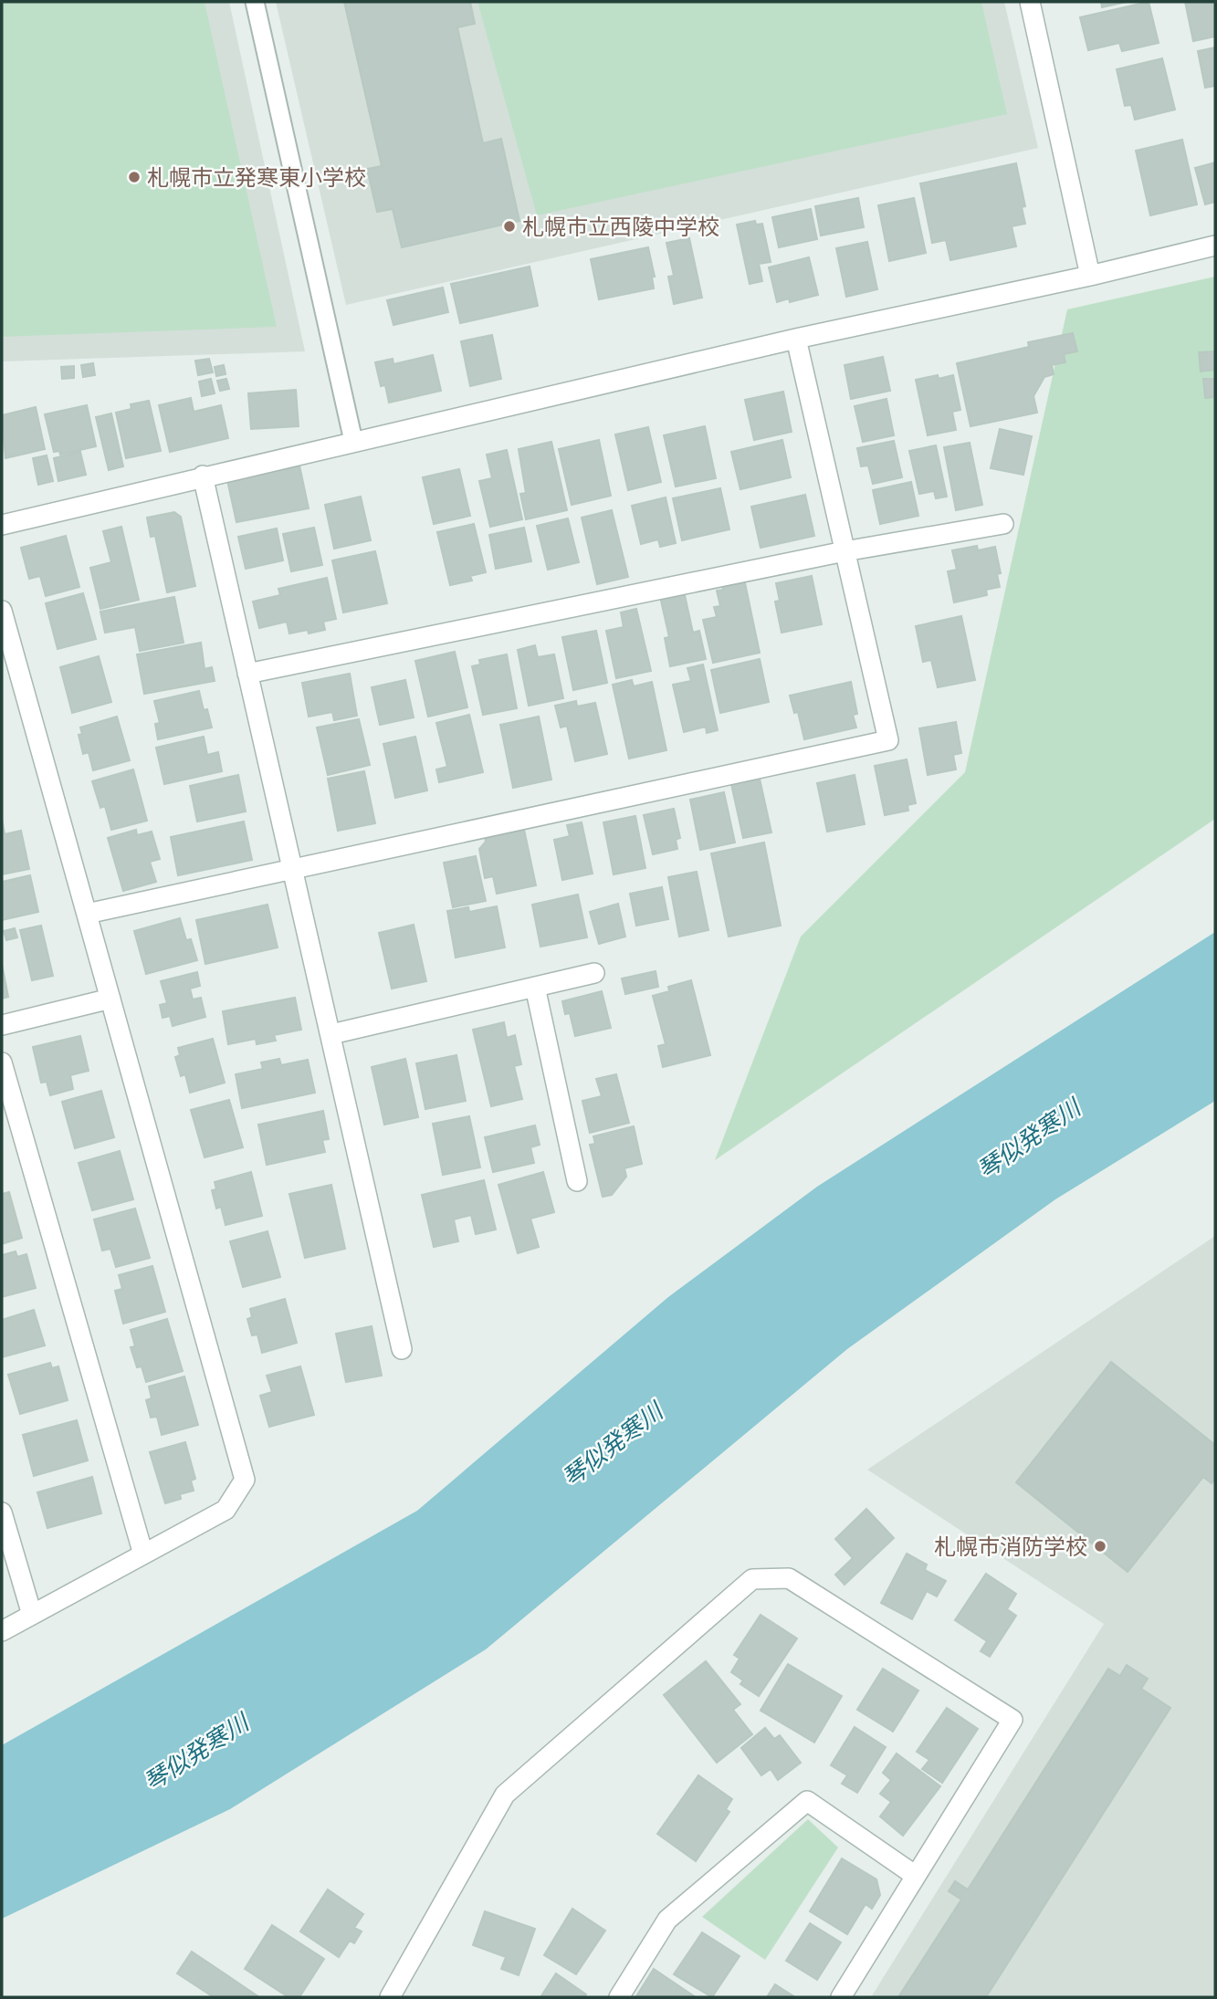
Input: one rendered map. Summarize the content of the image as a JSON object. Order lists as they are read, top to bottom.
{
  "water": ["琴似発寒川"],
  "places": ["札幌市立発寒東小学校", "札幌市立西陵中学校", "札幌市消防学校"]
}
